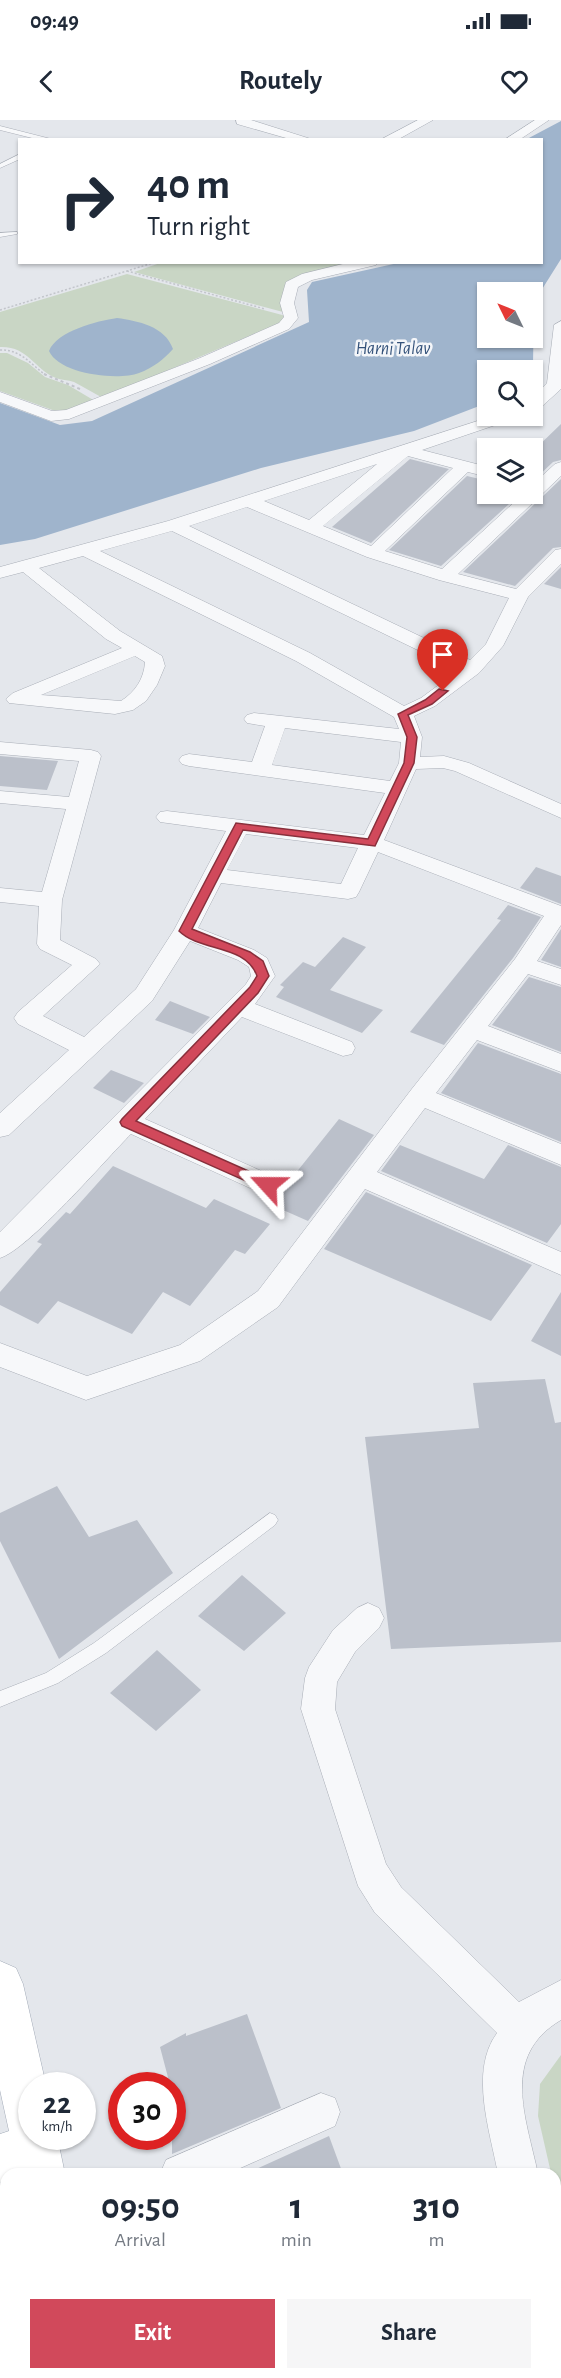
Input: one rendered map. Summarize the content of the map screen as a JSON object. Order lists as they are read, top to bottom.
{
  "water": ["Harni Talav"],
  "north": "top left",
  "page": {
    "status": "09:49",
    "header": "Routely",
    "turn": ["40 m", "Turn right"],
    "speed": "22 km/h",
    "limit": "30",
    "eta": [
      "09:50",
      "Arrival",
      "1",
      "min",
      "310",
      "m"
    ],
    "buttons": ["Exit", "Share"]
  }
}
